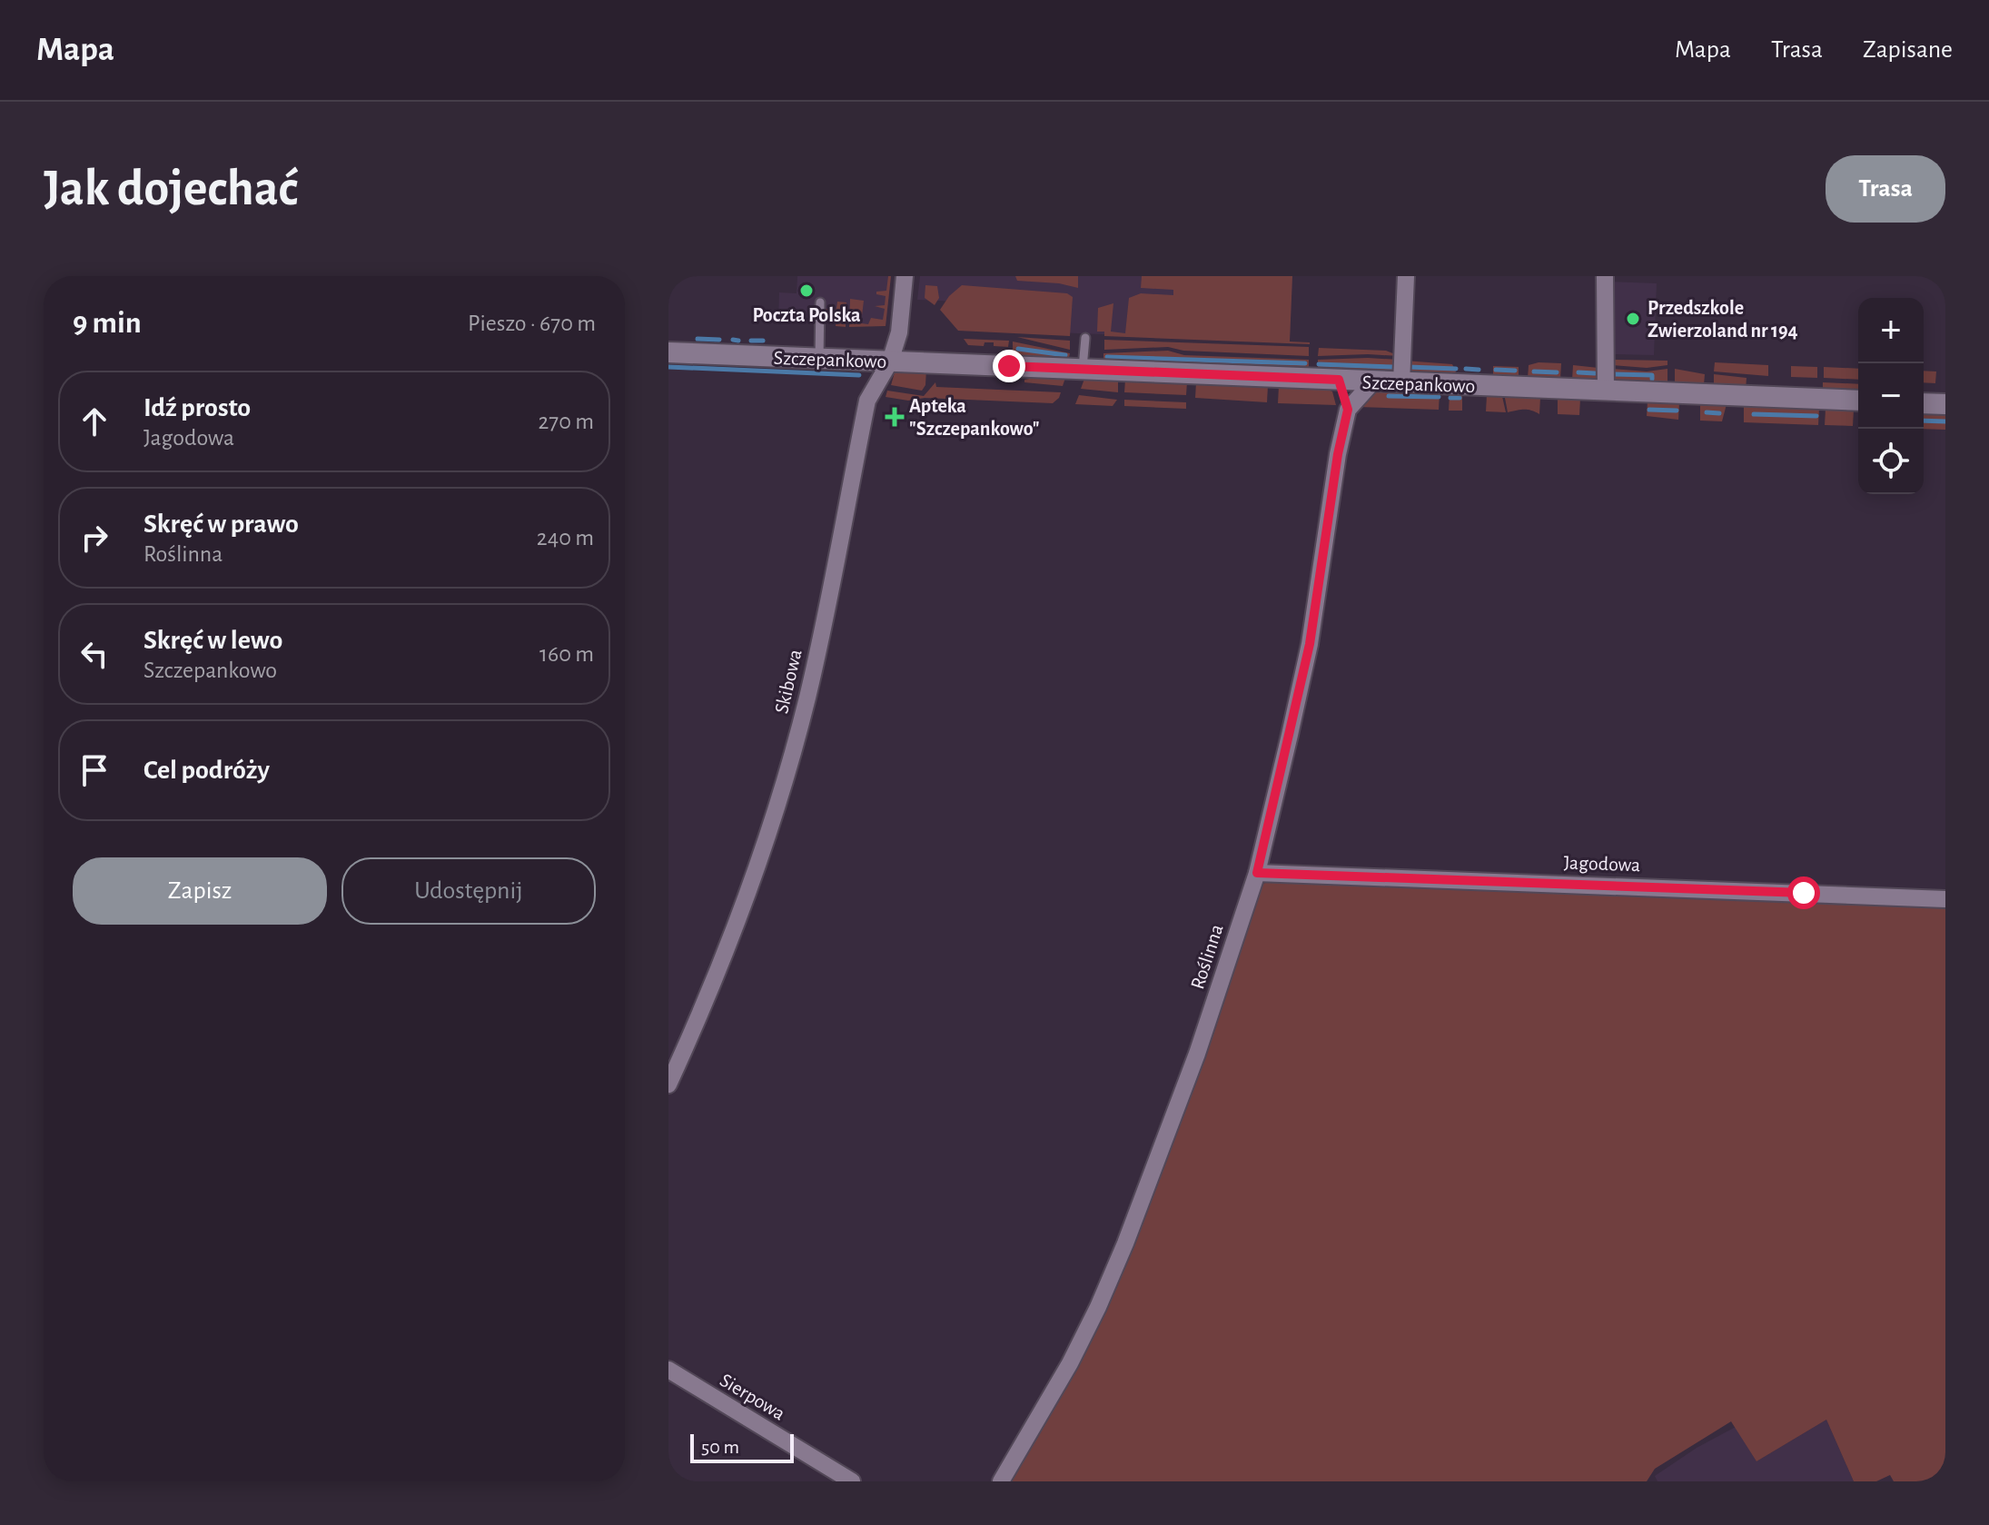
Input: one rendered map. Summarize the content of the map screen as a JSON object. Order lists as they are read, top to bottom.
{
  "streets": {
    "street": [
      "Szczepankowo",
      "Skibowa",
      "Jagodowa",
      "Roślinna",
      "Sierpowa"
    ]
  },
  "crossings": [
    ["Szczepankowo", "Skibowa"],
    ["Szczepankowo", "Roślinna"],
    ["Jagodowa", "Roślinna"]
  ],
  "places": {
    "other": ["Poczta Polska", "Przedszkole Zwierzoland nr 194"],
    "health": ["Apteka \"Szczepankowo\""]
  },
  "scale_bar": "50 m",
  "page": {
    "header": "Mapa",
    "nav": ["Mapa", "Trasa", "Zapisane"],
    "buttons": [
      "Trasa",
      ["Zapisz", "Udostępnij"]
    ],
    "title": "Jak dojechać",
    "heading": ["9 min", "Pieszo · 670 m"],
    "map_buttons": ["+", "−"],
    "list": [
      ["Idź prosto", "Jagodowa", "270 m"],
      ["Skręć w prawo", "Roślinna", "240 m"],
      ["Skręć w lewo", "Szczepankowo", "160 m"],
      "Cel podróży"
    ],
    "scale": "50 m"
  }
}
